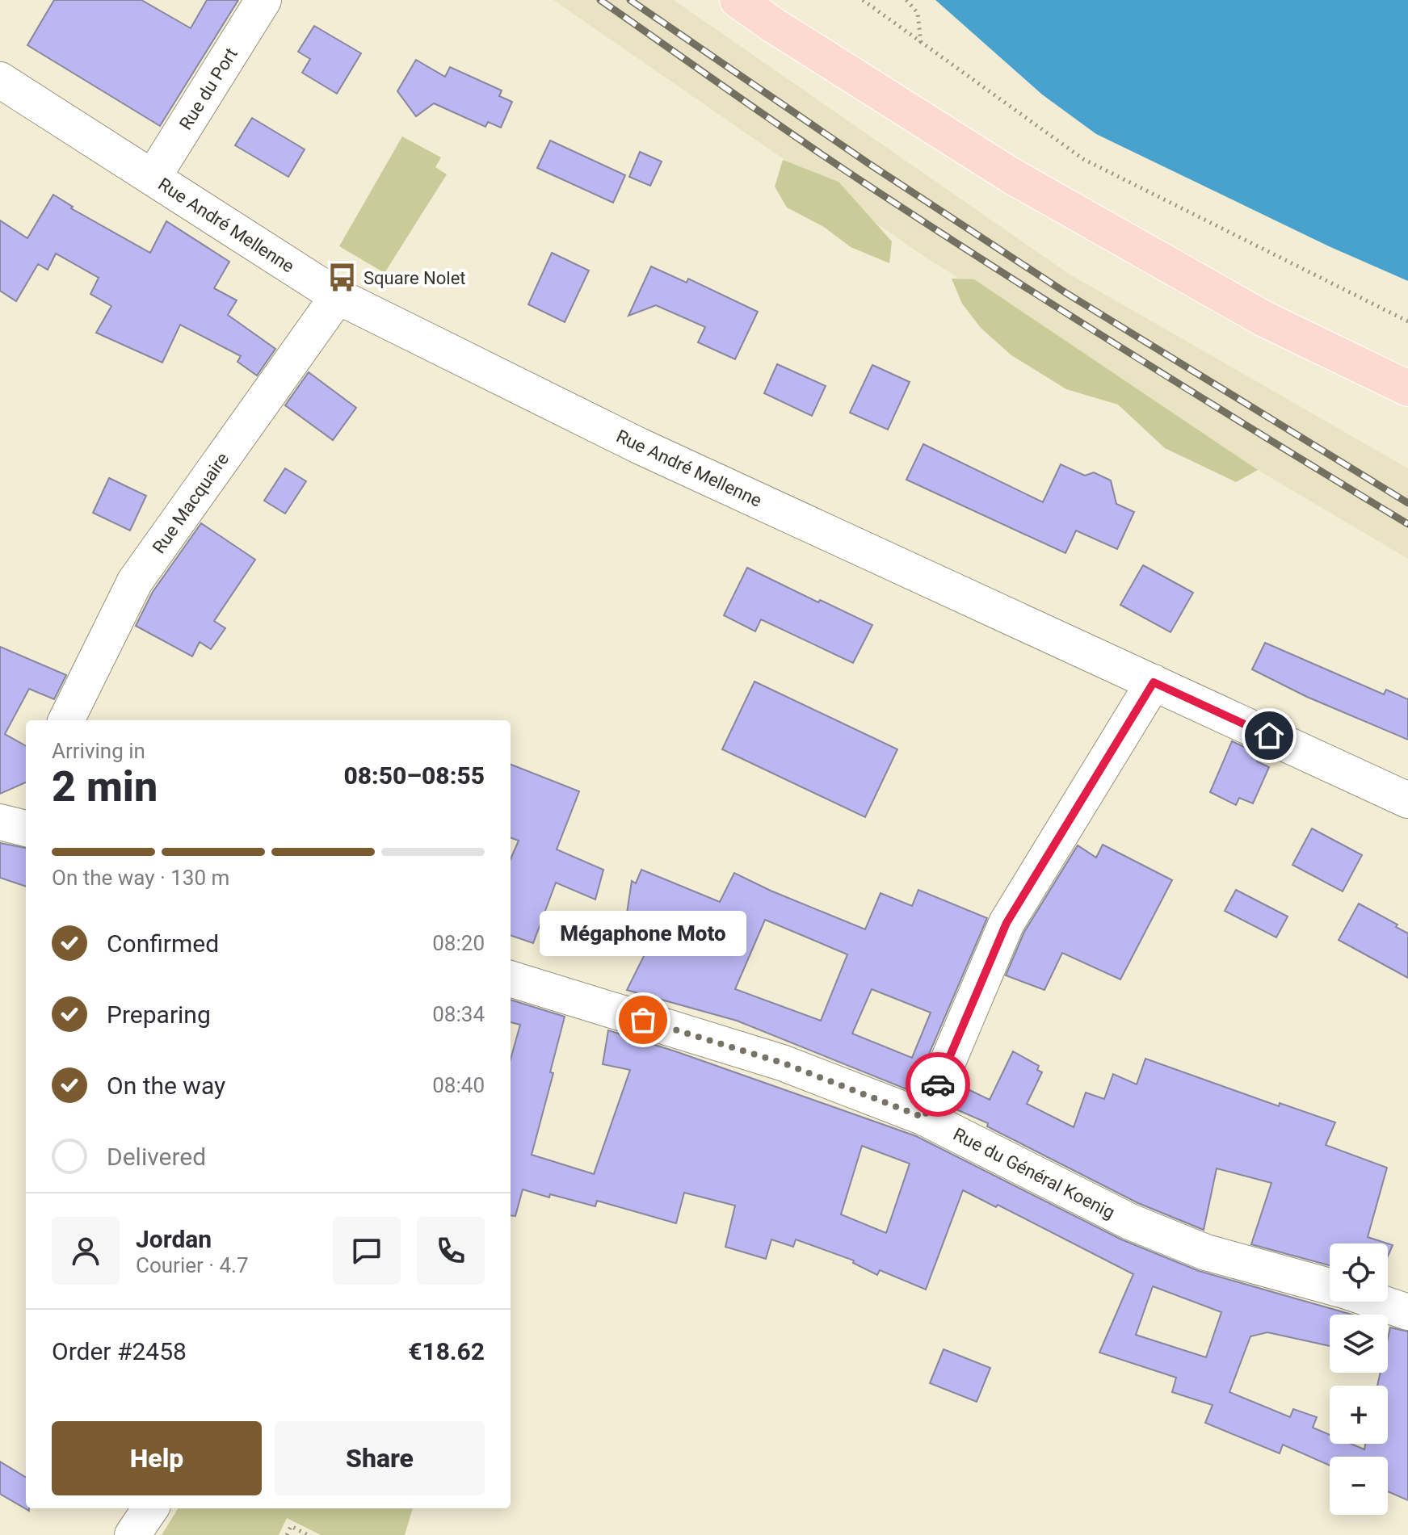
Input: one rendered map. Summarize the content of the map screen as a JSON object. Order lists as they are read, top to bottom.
{
  "streets": {
    "street": [
      "Rue du Port",
      "Rue André Mellenne",
      "Rue Macquaire",
      "Rue du Général Koenig"
    ]
  },
  "crossings": [
    ["Rue du Port", "Rue André Mellenne"],
    ["Rue André Mellenne", "Rue Macquaire"]
  ],
  "places": {
    "bus stop": ["Square Nolet"],
    "other": ["Mégaphone Moto"]
  },
  "page": {
    "heading": ["2 min", "Arriving in", "08:50–08:55"],
    "panel": [
      "Jordan",
      "Courier · 4.7",
      "Order #2458",
      "€18.62"
    ],
    "bar": "On the way · 130 m",
    "list": [
      ["Confirmed", "08:20"],
      ["Preparing", "08:34"],
      ["On the way", "08:40"],
      "Delivered"
    ],
    "bubble": "Mégaphone Moto",
    "map_buttons": ["+", "−"],
    "buttons": ["Help", "Share"]
  }
}
